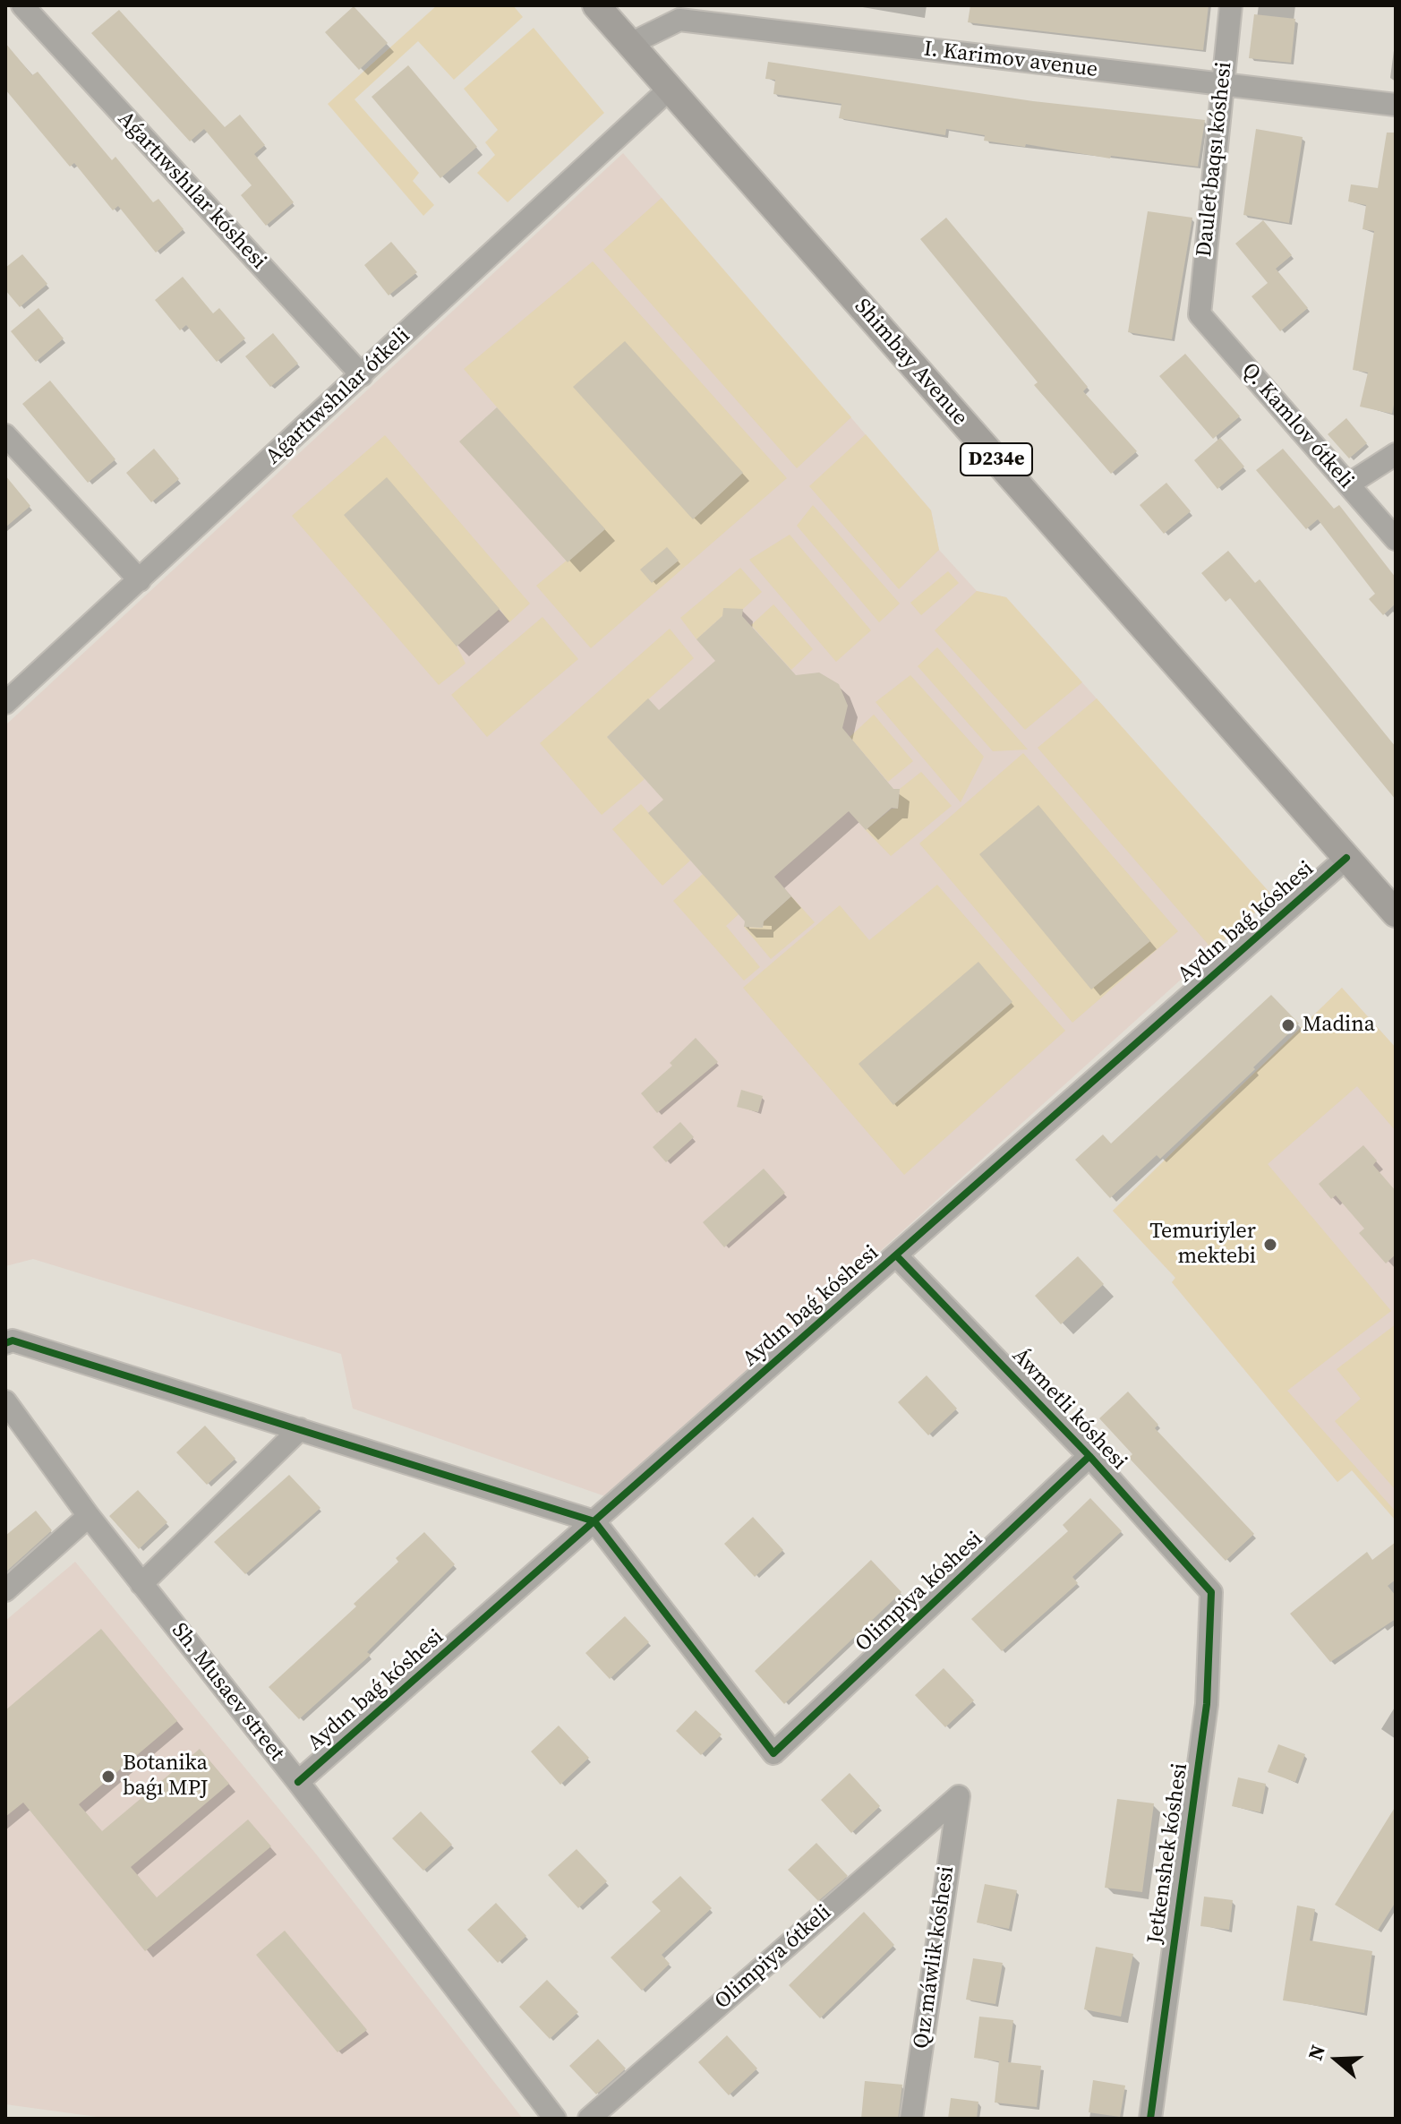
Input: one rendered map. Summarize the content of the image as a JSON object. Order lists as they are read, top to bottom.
{
  "streets": {
    "main road": ["Shimbay Avenue", "D234e"],
    "street": [
      "I. Karimov avenue",
      "Daulet baqsı kóshesi",
      "Aǵartıwshılar kóshesi",
      "Aǵartıwshılar ótkeli",
      "Q. Kamlov ótkeli",
      "Aydın baǵ kóshesi",
      "Áwmetli kóshesi",
      "Olimpiya kóshesi",
      "Sh. Musaev street",
      "Jetkenshek kóshesi",
      "Olimpiya ótkeli",
      "Qız máwlik kóshesi"
    ]
  },
  "crossings": [
    ["I. Karimov avenue", "Daulet baqsı kóshesi"],
    ["I. Karimov avenue", "Shimbay Avenue"],
    ["Daulet baqsı kóshesi", "Q. Kamlov ótkeli"],
    ["Aǵartıwshılar kóshesi", "Aǵartıwshılar ótkeli"],
    ["Shimbay Avenue", "Aǵartıwshılar ótkeli"],
    ["Shimbay Avenue", "Aydın baǵ kóshesi"],
    ["Aydın baǵ kóshesi", "Áwmetli kóshesi"],
    ["Aydın baǵ kóshesi", "Olimpiya kóshesi"],
    ["Aydın baǵ kóshesi", "Sh. Musaev street"],
    ["Áwmetli kóshesi", "Olimpiya kóshesi"],
    ["Áwmetli kóshesi", "Jetkenshek kóshesi"],
    ["Olimpiya ótkeli", "Qız máwlik kóshesi"]
  ],
  "places": ["Madina", "Temuriyler mektebi", "Botanika baǵı MPJ"],
  "north": "left"
}
